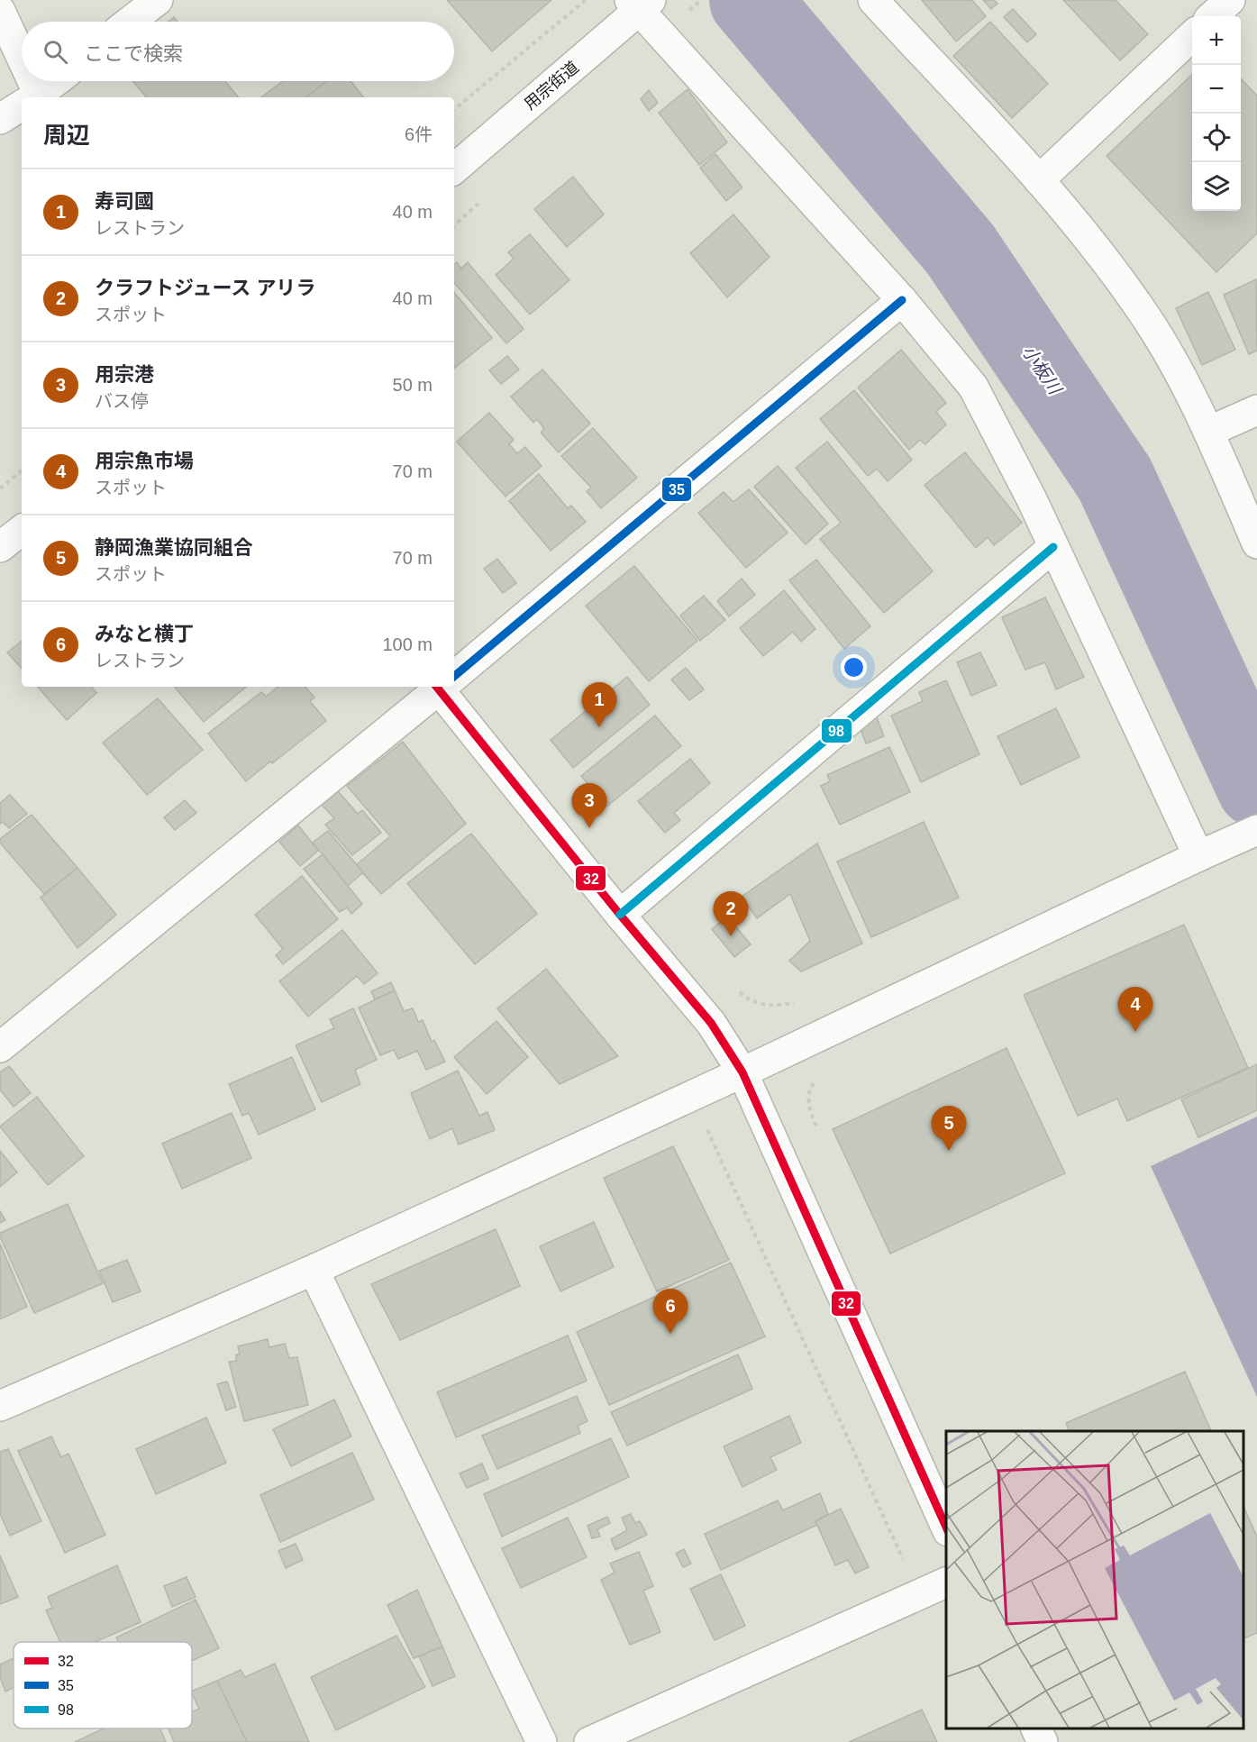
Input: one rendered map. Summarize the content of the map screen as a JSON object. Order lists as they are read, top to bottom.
{
  "streets": {
    "street": ["用宗街道"]
  },
  "water": ["小板川"],
  "lines": ["transit line 35", "transit line 98", "transit line 32"],
  "legend": ["32", "35", "98"],
  "page": {
    "map_buttons": ["+", "−"],
    "search": "ここで検索",
    "heading": ["周辺", "6件"],
    "list": [
      {
        "mark": "1",
        "name": "寿司國",
        "note": "レストラン",
        "value": "40 m"
      },
      {
        "mark": "2",
        "name": "クラフトジュース アリラ",
        "note": "スポット",
        "value": "40 m"
      },
      {
        "mark": "3",
        "name": "用宗港",
        "note": "バス停",
        "value": "50 m"
      },
      {
        "mark": "4",
        "name": "用宗魚市場",
        "note": "スポット",
        "value": "70 m"
      },
      {
        "mark": "5",
        "name": "静岡漁業協同組合",
        "note": "スポット",
        "value": "70 m"
      },
      {
        "mark": "6",
        "name": "みなと横丁",
        "note": "レストラン",
        "value": "100 m"
      }
    ],
    "pins": [
      "1",
      "3",
      "2",
      "4",
      "5",
      "6"
    ]
  }
}
